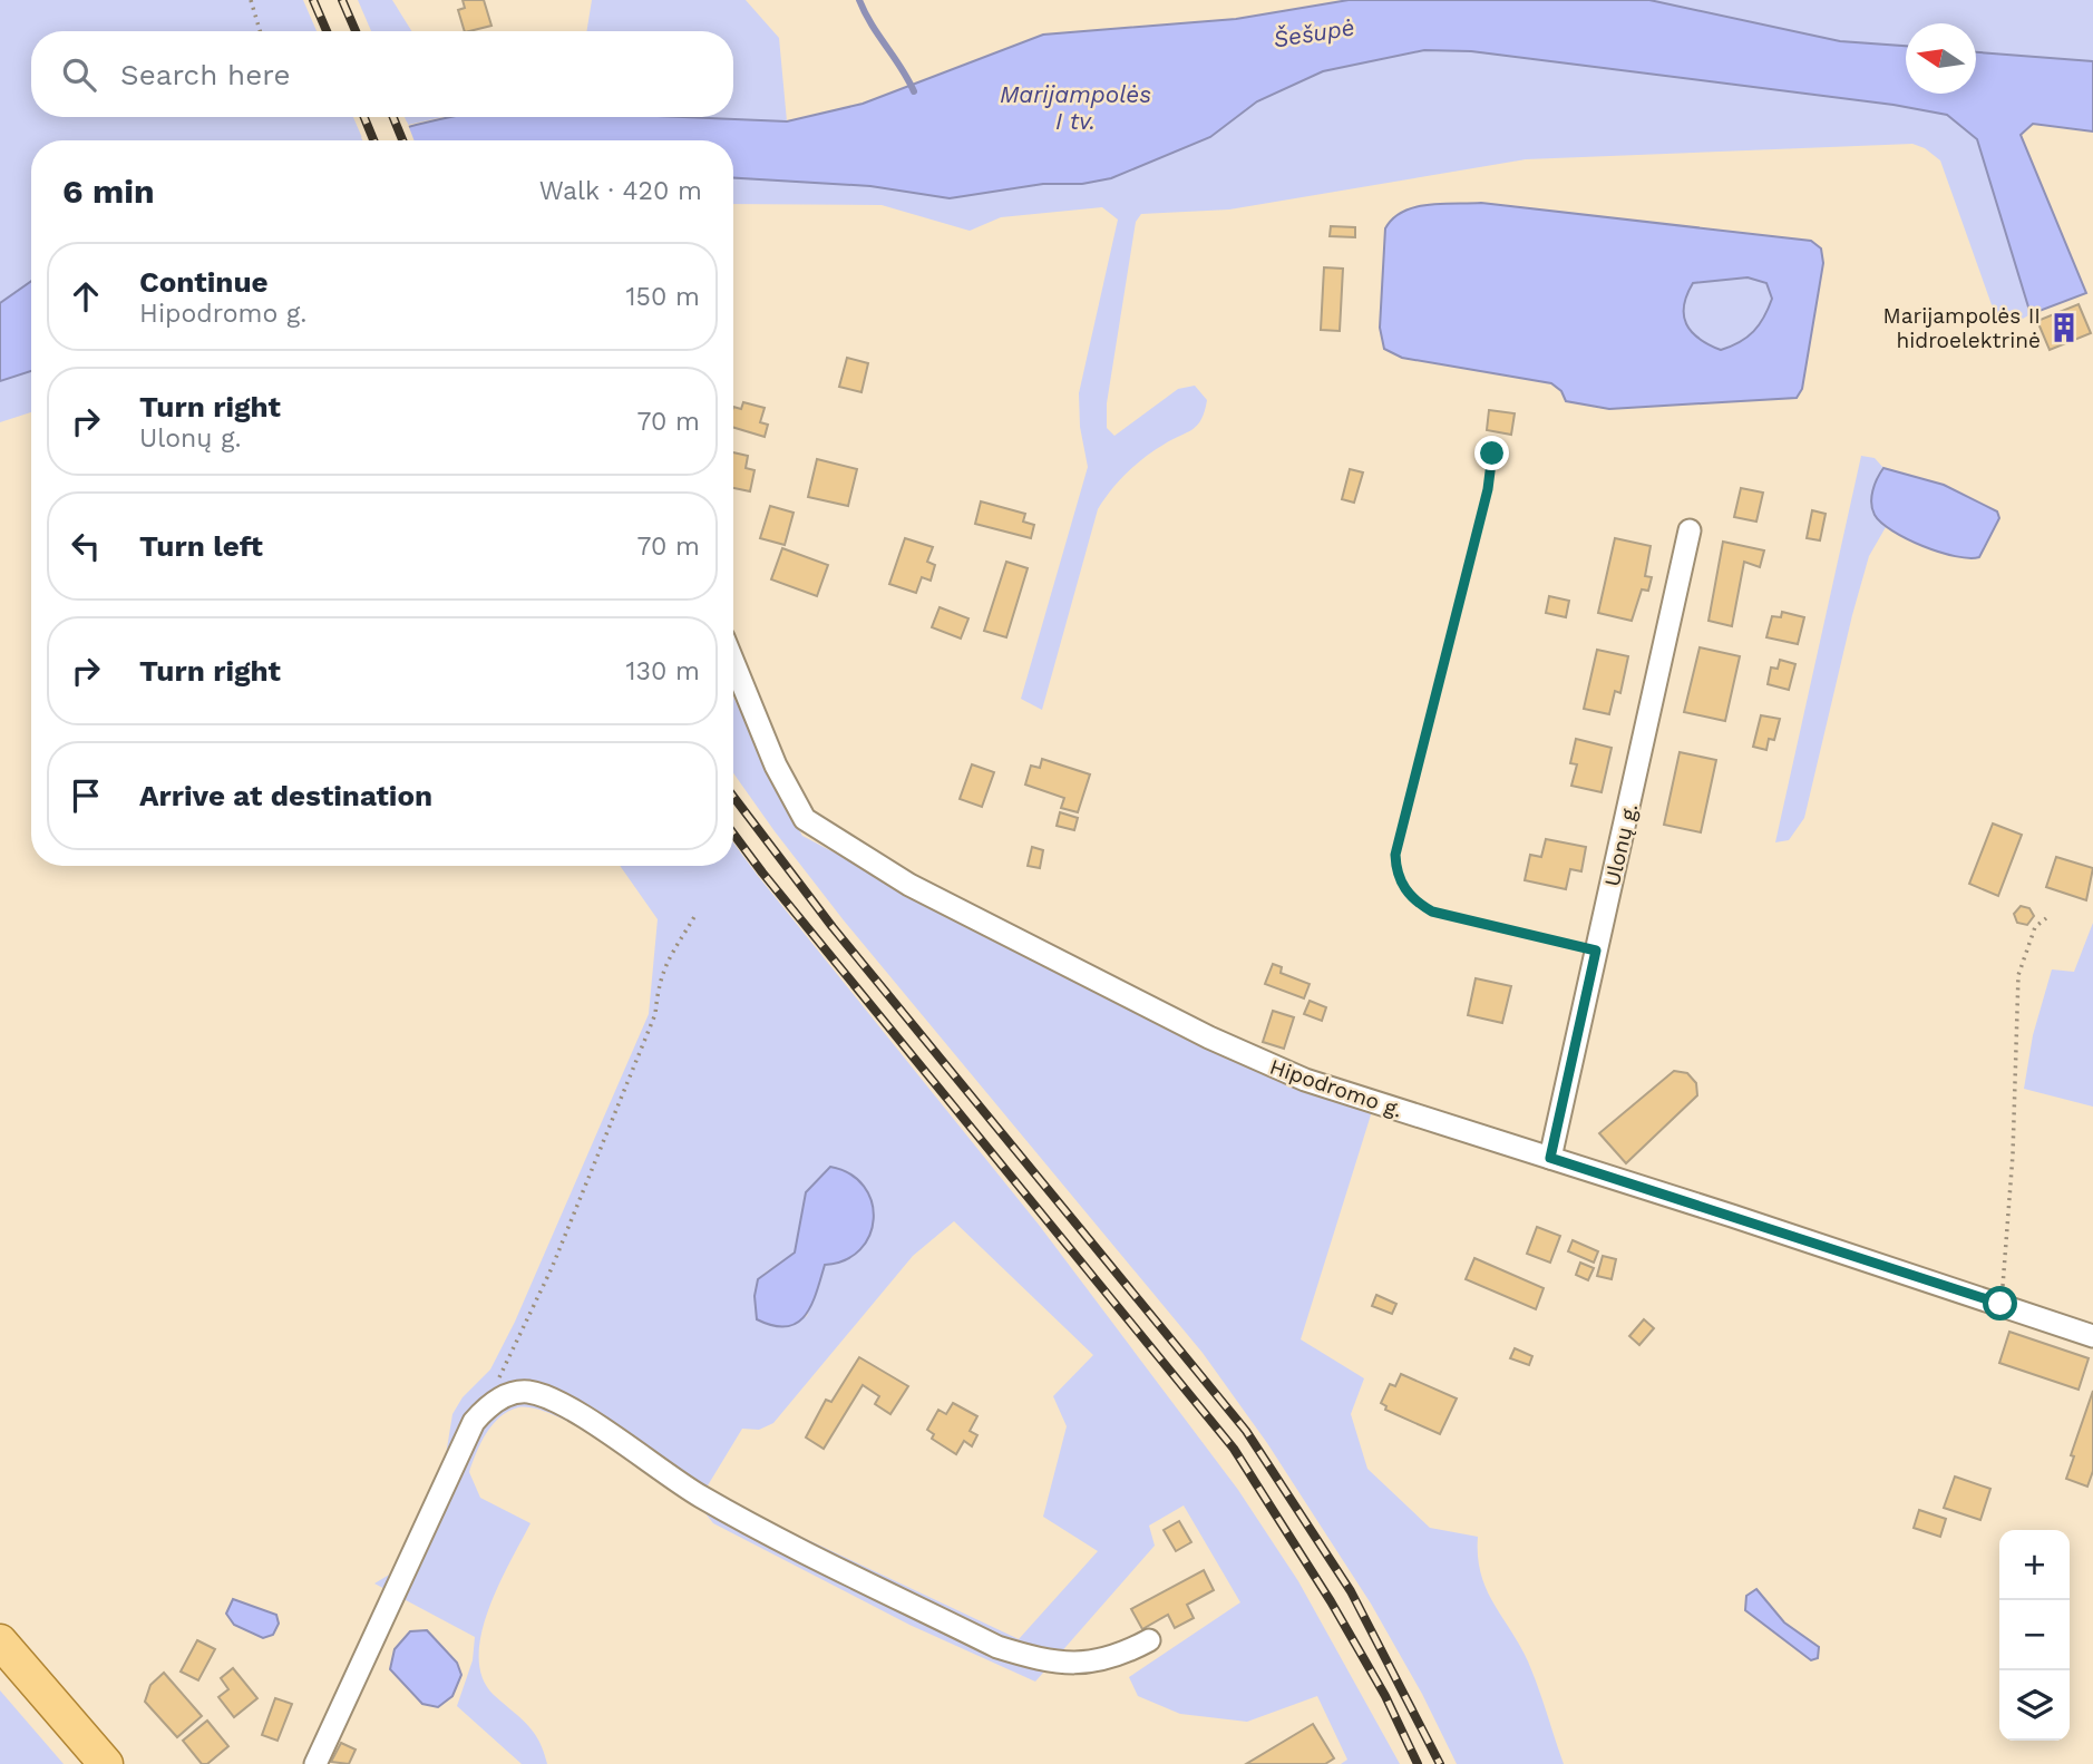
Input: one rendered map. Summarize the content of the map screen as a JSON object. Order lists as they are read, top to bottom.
{
  "streets": {
    "street": ["Ulonų g.", "Hipodromo g."]
  },
  "crossings": [
    ["Ulonų g.", "Hipodromo g."]
  ],
  "water": ["Šešupė", "Marijampolės I tv."],
  "places": {
    "building": ["Marijampolės II hidroelektrinė"]
  },
  "north": "left",
  "page": {
    "search": "Search here",
    "heading": ["6 min", "Walk · 420 m"],
    "list": [
      ["Continue", "Hipodromo g.", "150 m"],
      ["Turn right", "Ulonų g.", "70 m"],
      ["Turn left", "70 m"],
      ["Turn right", "130 m"],
      "Arrive at destination"
    ],
    "map_buttons": ["+", "−"]
  }
}
